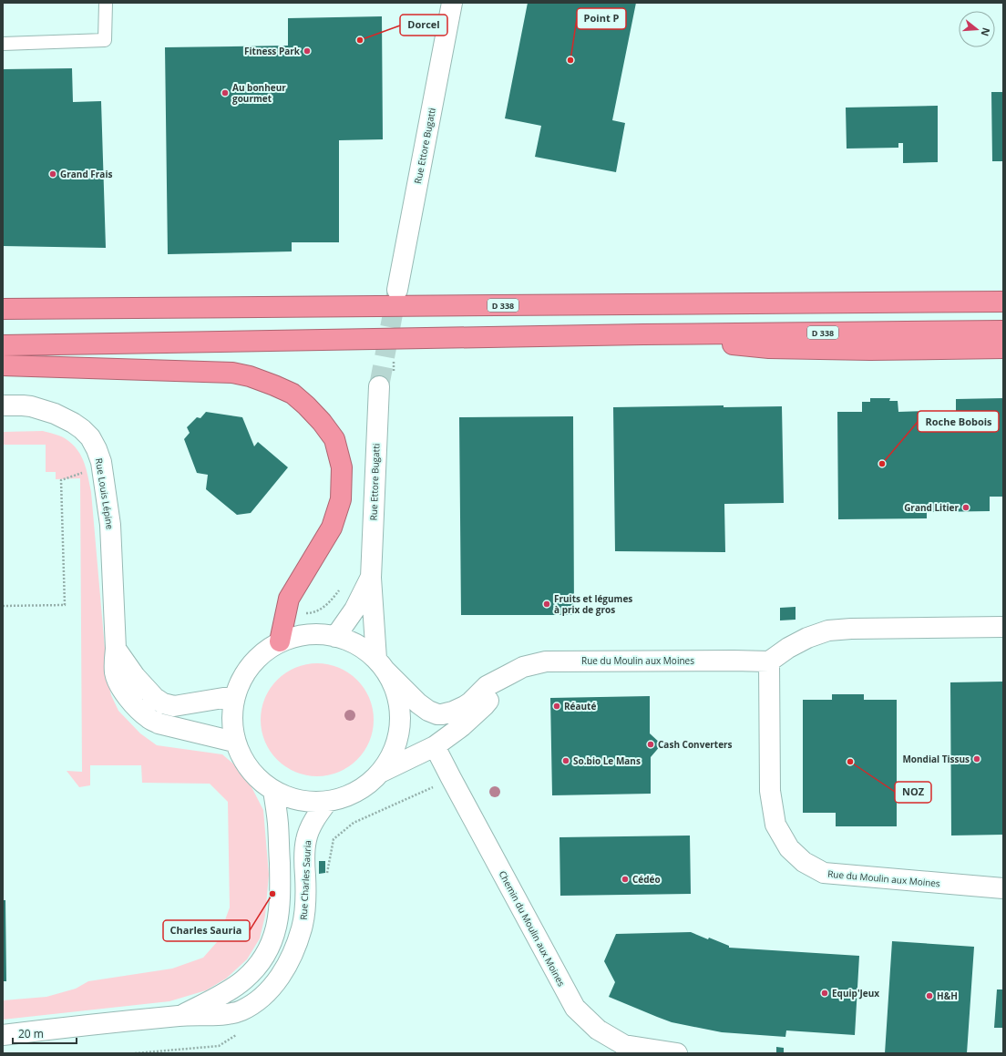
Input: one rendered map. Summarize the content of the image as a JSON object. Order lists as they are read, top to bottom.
{
  "streets": {
    "highway": ["D 338"],
    "street": [
      "Rue Ettore Bugatti",
      "Rue Louis Lépine",
      "Rue du Moulin aux Moines",
      "Rue Charles Sauria",
      "Chemin du Moulin aux Moines"
    ]
  },
  "crossings": [
    ["Rue Ettore Bugatti", "Rue du Moulin aux Moines"],
    ["Rue Louis Lépine", "Rue du Moulin aux Moines"],
    ["Rue du Moulin aux Moines", "Rue Charles Sauria"],
    ["Rue du Moulin aux Moines", "Chemin du Moulin aux Moines"]
  ],
  "places": [
    "Dorcel",
    "Fitness Park",
    "Point P",
    "Au bonheur gourmet",
    "Grand Frais",
    "Roche Bobois",
    "Grand Litier",
    "Fruits et légumes à prix de gros",
    "Réauté",
    "Cash Converters",
    "Mondial Tissus",
    "So.bio Le Mans",
    "NOZ",
    "Cédéo",
    "Charles Sauria",
    "Equip'Jeux",
    "H&H"
  ],
  "scale_bar": "20 m",
  "north": "right"
}
